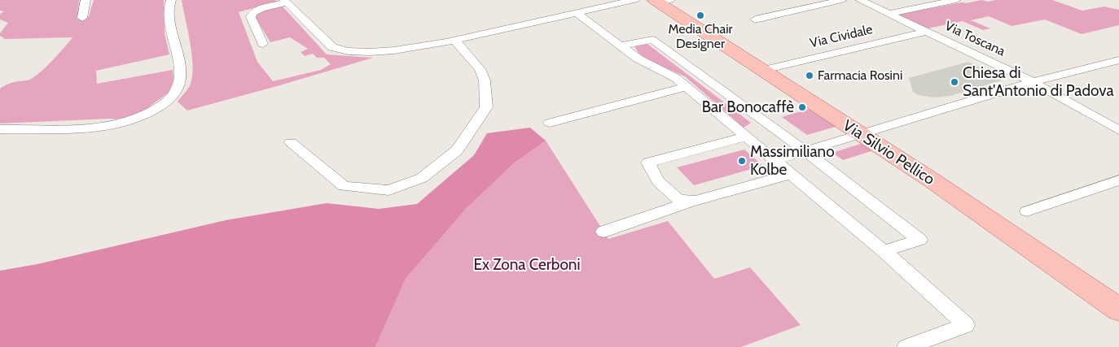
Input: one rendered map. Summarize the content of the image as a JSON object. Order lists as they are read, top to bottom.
{
  "streets": {
    "main road": ["Via Silvio Pellico"],
    "street": ["Via Cividale", "Via Toscana"]
  },
  "crossings": [
    ["Via Cividale", "Via Toscana"],
    ["Via Cividale", "Via Silvio Pellico"]
  ],
  "parks": ["Ex Zona Cerboni"],
  "places": [
    "Media Chair Designer",
    "Farmacia Rosini",
    "Chiesa di Sant'Antonio di Padova",
    "Bar Bonocaffè",
    "Massimiliano Kolbe"
  ]
}
